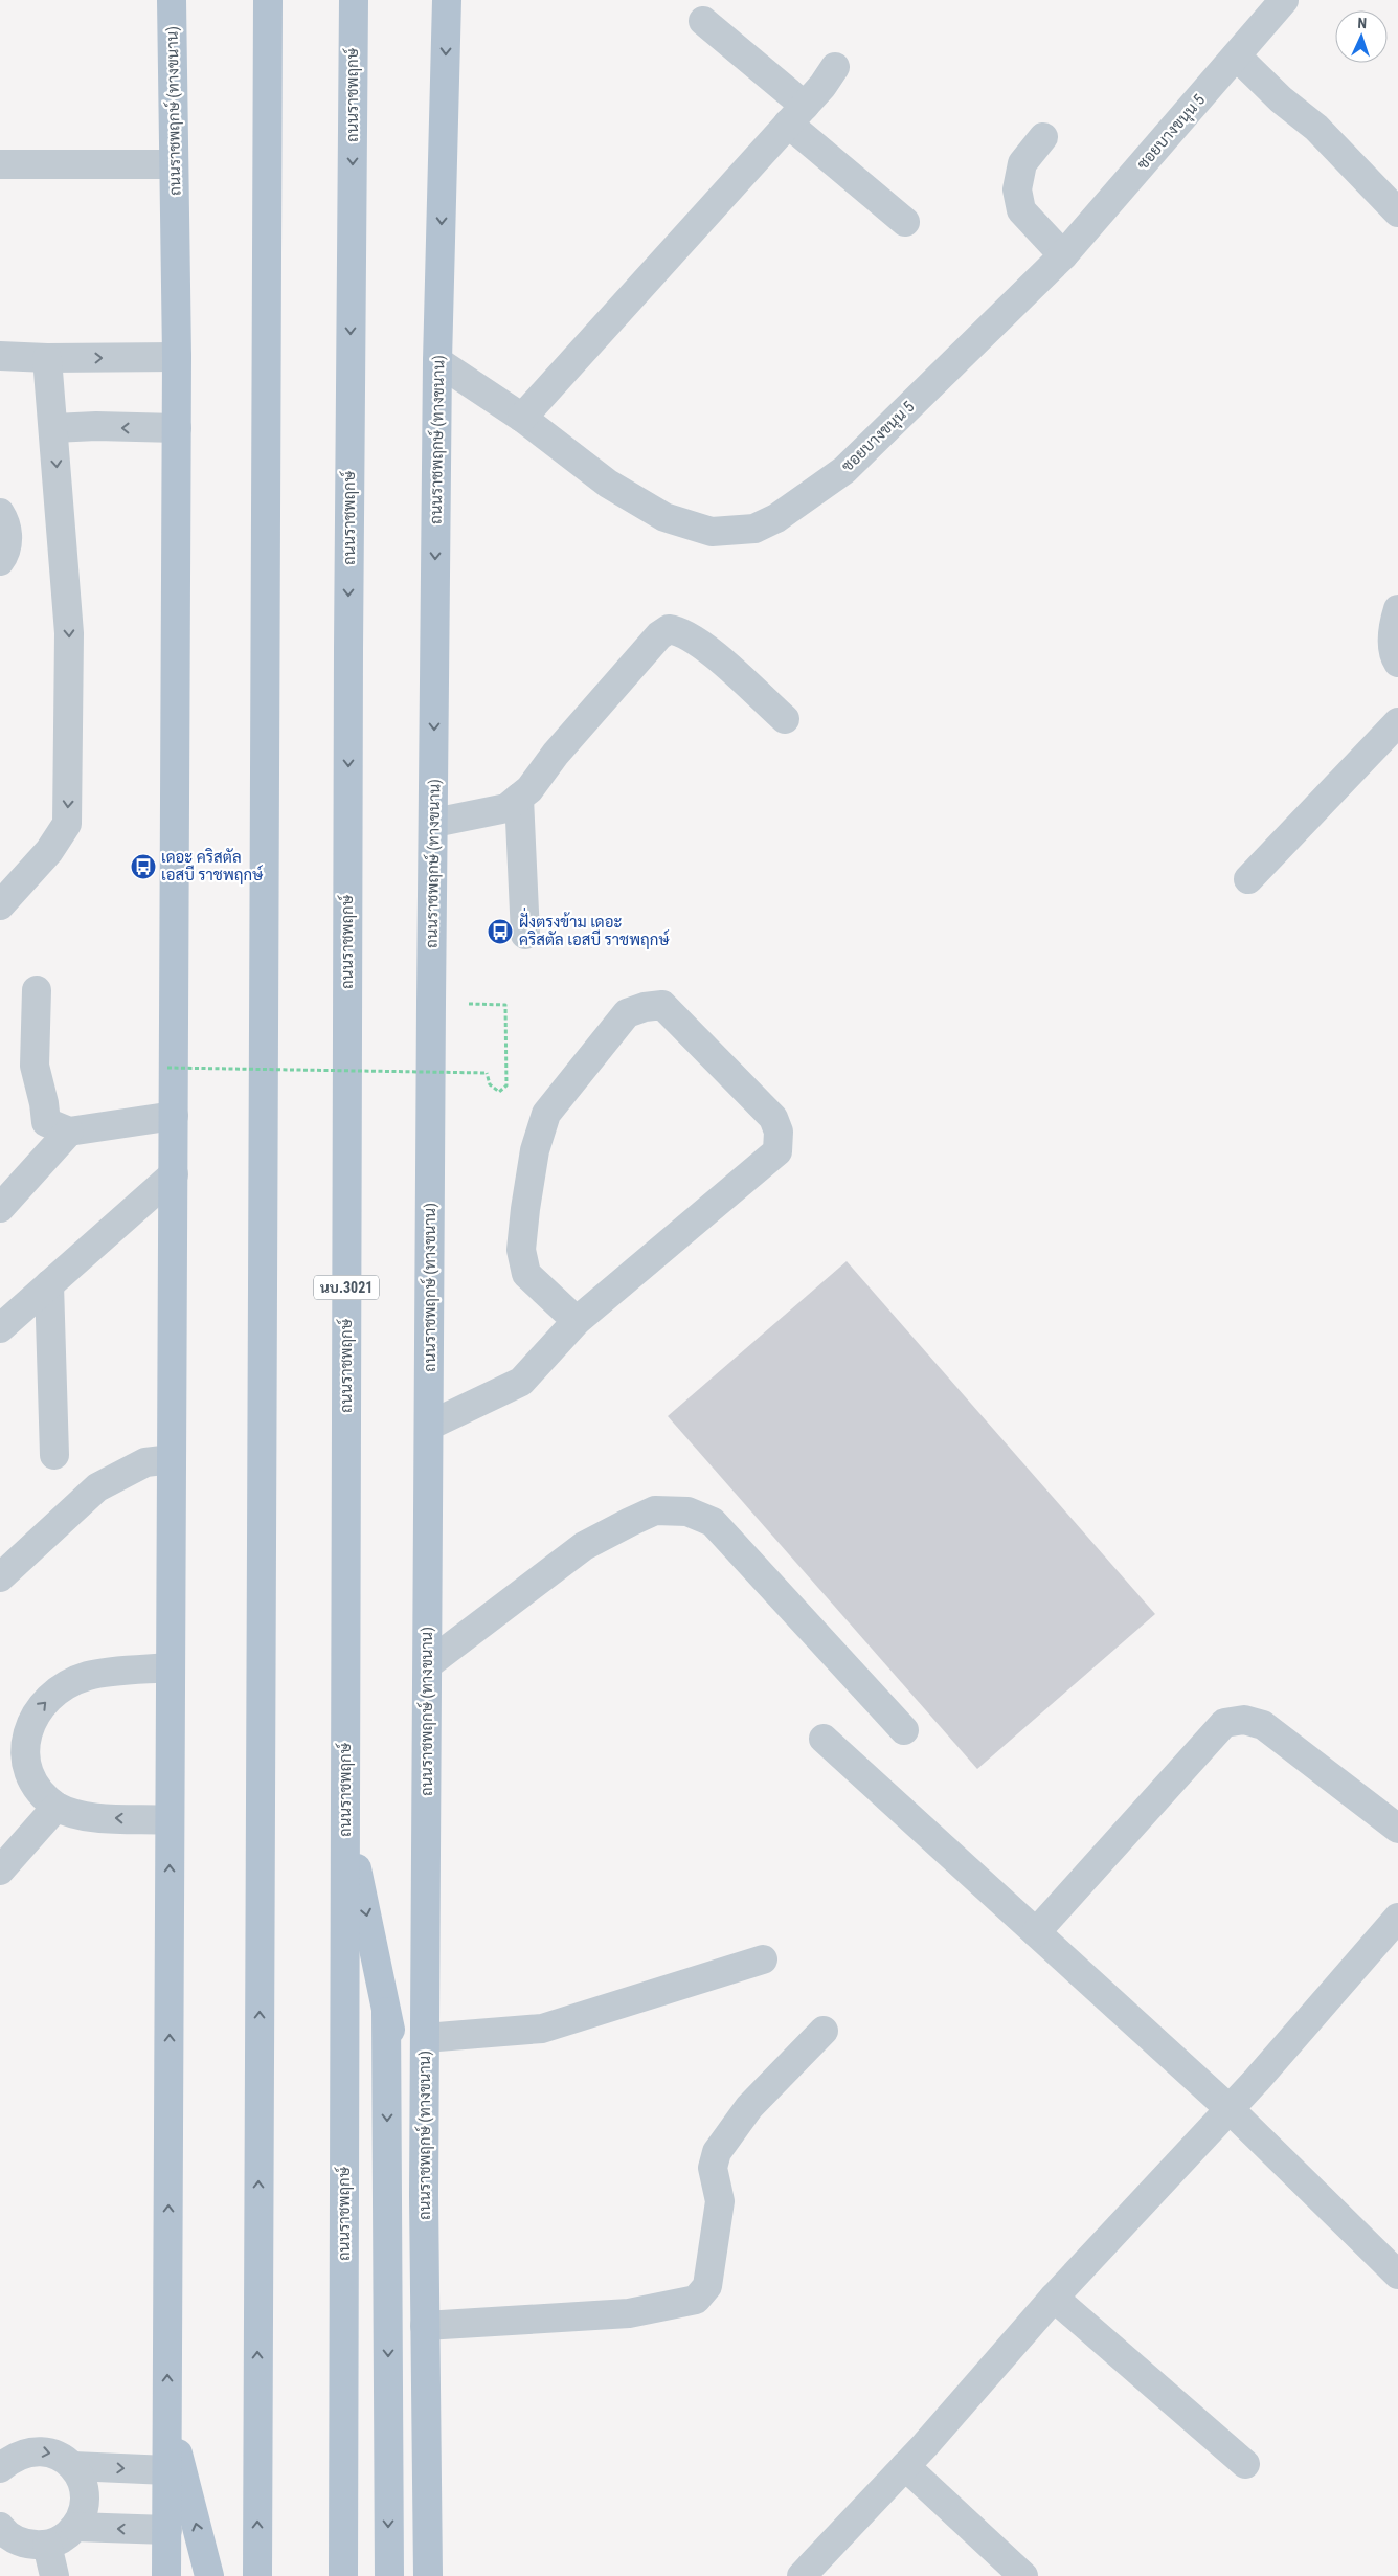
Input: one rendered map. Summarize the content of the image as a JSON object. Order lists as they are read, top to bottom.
{
  "streets": {
    "main road": ["ถนนราชพฤกษ์", "ถนนราชพฤกษ์ (ทางขนาน)", "นบ.3021"],
    "street": ["ซอยบางขนุน 5"]
  },
  "crossings": [
    ["ถนนราชพฤกษ์ (ทางขนาน)", "ซอยบางขนุน 5"]
  ],
  "places": {
    "bus stop": ["เดอะ คริสตัล เอสบี ราชพฤกษ์", "ฝั่งตรงข้าม เดอะ คริสตัล เอสบี ราชพฤกษ์"]
  },
  "north": "top"
}
